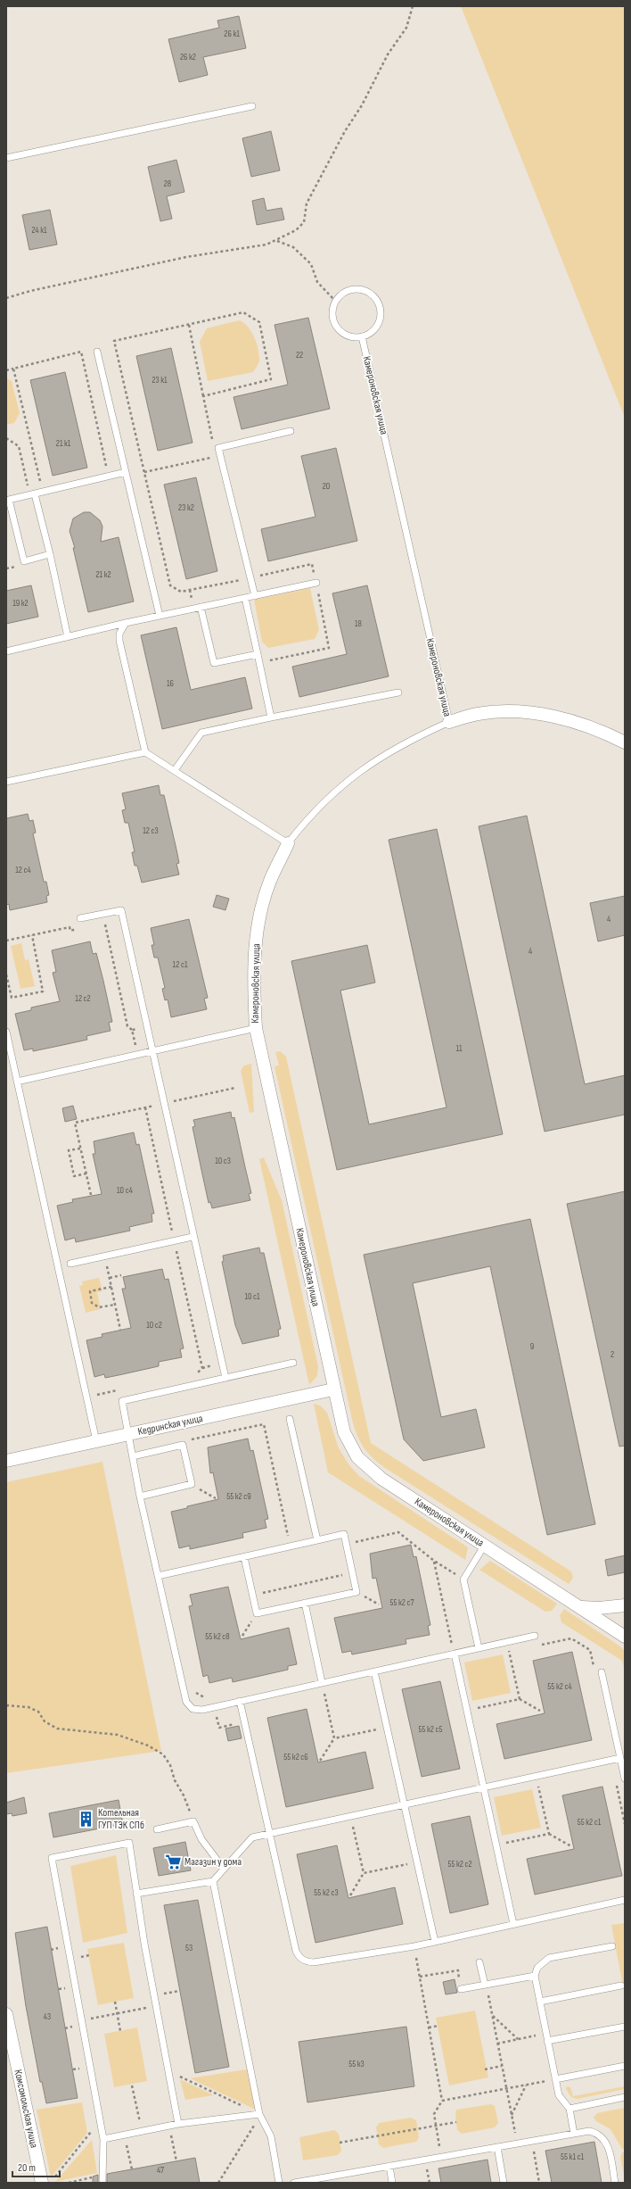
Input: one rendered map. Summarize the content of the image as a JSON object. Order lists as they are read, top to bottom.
{
  "streets": {
    "street": ["Камероновская улица", "Кедринская улица", "Комсомольская улица"]
  },
  "crossings": [
    ["Камероновская улица", "Кедринская улица"]
  ],
  "places": {
    "building": ["Котельная ГУП ТЭК СПб"],
    "supermarket": ["Магазин у дома"]
  },
  "house_numbers": [
    "26 к1",
    "26 к2",
    "28",
    "24 к1",
    "22",
    "23 к1",
    "21 к1",
    "20",
    "23 к2",
    "21 к2",
    "19 к2",
    "18",
    "16",
    "12 с3",
    "12 с4",
    "4",
    "4",
    "12 с1",
    "12 с2",
    "11",
    "10 с3",
    "10 с4",
    "10 с1",
    "10 с2",
    "9",
    "2",
    "55 к2 c9",
    "55 к2 с7",
    "55 к2 с8",
    "55 к2 с4",
    "55 к2 с5",
    "55 к2 с6",
    "55 к2 с1",
    "55 к2 с2",
    "55 к2 с3",
    "53",
    "43",
    "55 к3",
    "55 к1 с1",
    "47"
  ],
  "scale_bar": "20 m"
}
